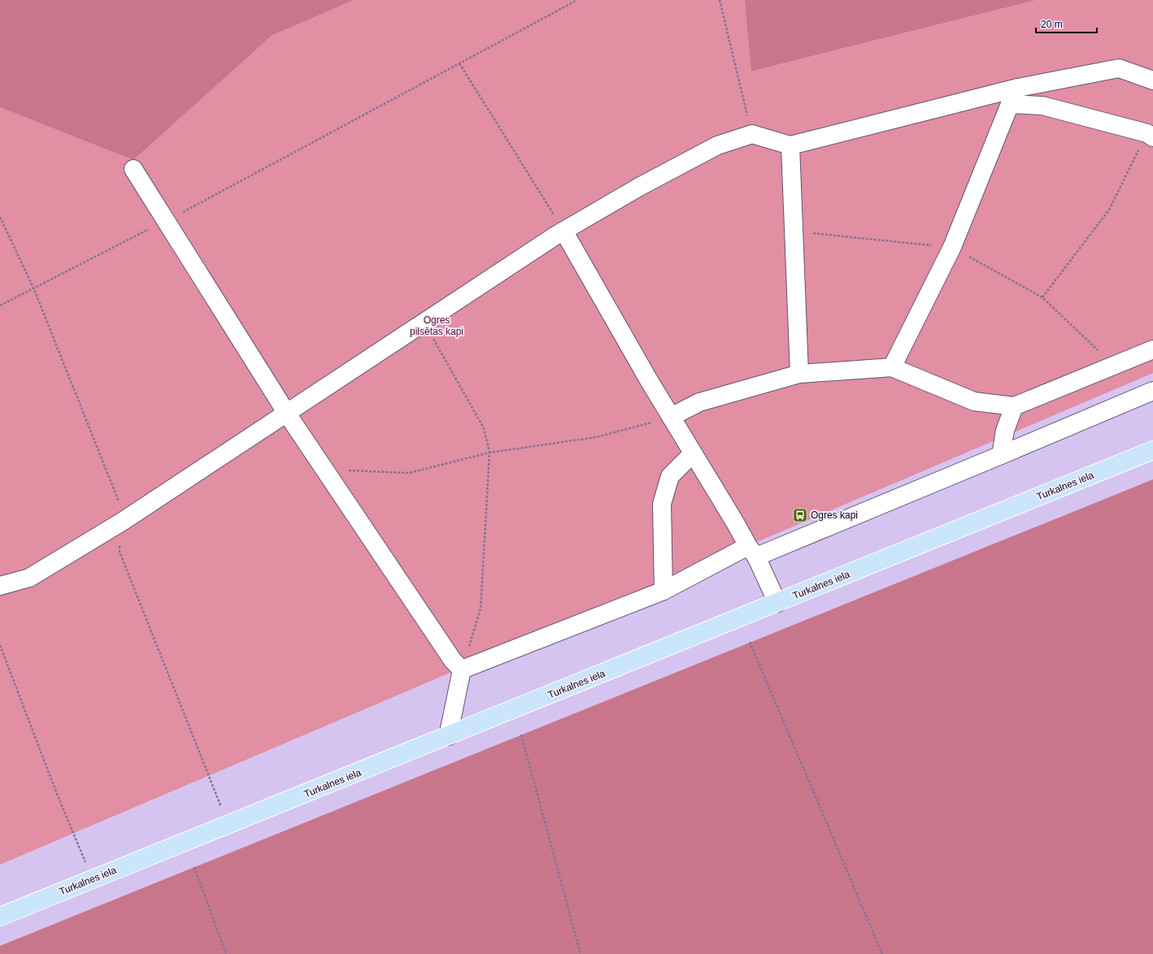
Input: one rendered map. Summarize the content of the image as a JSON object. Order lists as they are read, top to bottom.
{
  "streets": {
    "main road": ["Turkalnes iela"]
  },
  "parks": ["Ogres pilsētas kapi"],
  "places": {
    "bus stop": ["Ogres kapi"]
  },
  "scale_bar": "20 m"
}
